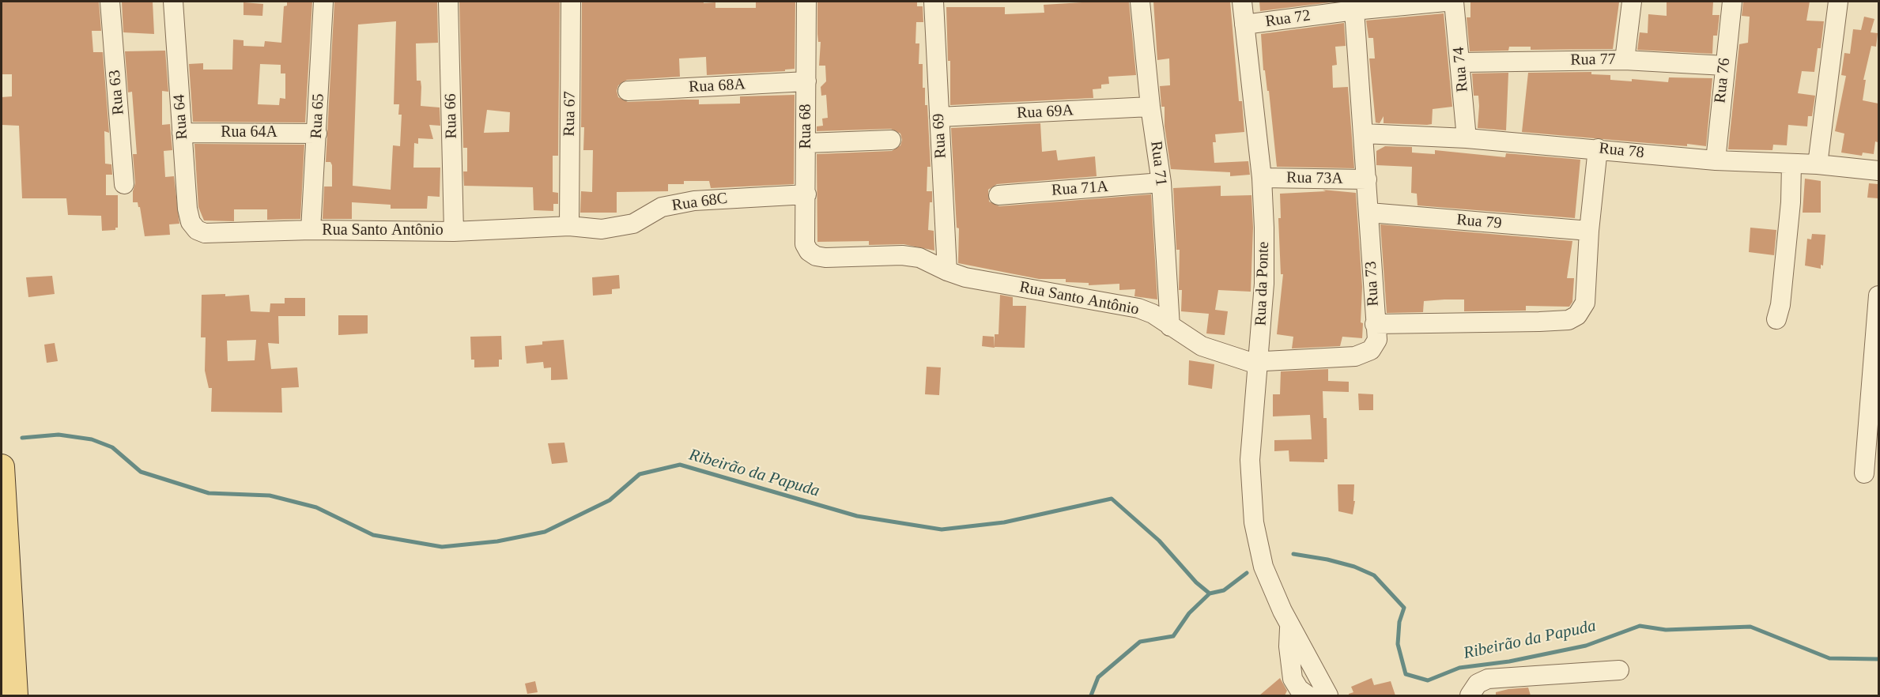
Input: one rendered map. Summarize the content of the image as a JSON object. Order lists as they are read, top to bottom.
{
  "streets": {
    "street": [
      "Rua 72",
      "Rua 77",
      "Rua 74",
      "Rua 76",
      "Rua 68A",
      "Rua 63",
      "Rua 69A",
      "Rua 67",
      "Rua 65",
      "Rua 66",
      "Rua 64",
      "Rua 68",
      "Rua 64A",
      "Rua 69",
      "Rua 78",
      "Rua 71",
      "Rua 73A",
      "Rua 71A",
      "Rua 68C",
      "Rua 79",
      "Rua Santo Antônio",
      "Rua da Ponte",
      "Rua 73"
    ]
  },
  "crossings": [
    ["Rua 72", "Rua da Ponte"],
    ["Rua 72", "Rua 73"],
    ["Rua 77", "Rua 74"],
    ["Rua 77", "Rua 76"],
    ["Rua 74", "Rua 78"],
    ["Rua 76", "Rua 78"],
    ["Rua 68A", "Rua 68"],
    ["Rua 69A", "Rua 69"],
    ["Rua 69A", "Rua 71"],
    ["Rua 67", "Rua 68C"],
    ["Rua 67", "Rua Santo Antônio"],
    ["Rua 65", "Rua 64A"],
    ["Rua 65", "Rua Santo Antônio"],
    ["Rua 66", "Rua Santo Antônio"],
    ["Rua 64", "Rua 64A"],
    ["Rua 64", "Rua Santo Antônio"],
    ["Rua 68", "Rua 68C"],
    ["Rua 68", "Rua Santo Antônio"],
    ["Rua 69", "Rua Santo Antônio"],
    ["Rua 78", "Rua 73"],
    ["Rua 71", "Rua 71A"],
    ["Rua 71", "Rua Santo Antônio"],
    ["Rua 73A", "Rua da Ponte"],
    ["Rua 73A", "Rua 73"],
    ["Rua 68C", "Rua Santo Antônio"],
    ["Rua 79", "Rua 73"],
    ["Rua Santo Antônio", "Rua da Ponte"],
    ["Rua Santo Antônio", "Rua 73"]
  ],
  "water": ["Ribeirão da Papuda"]
}
